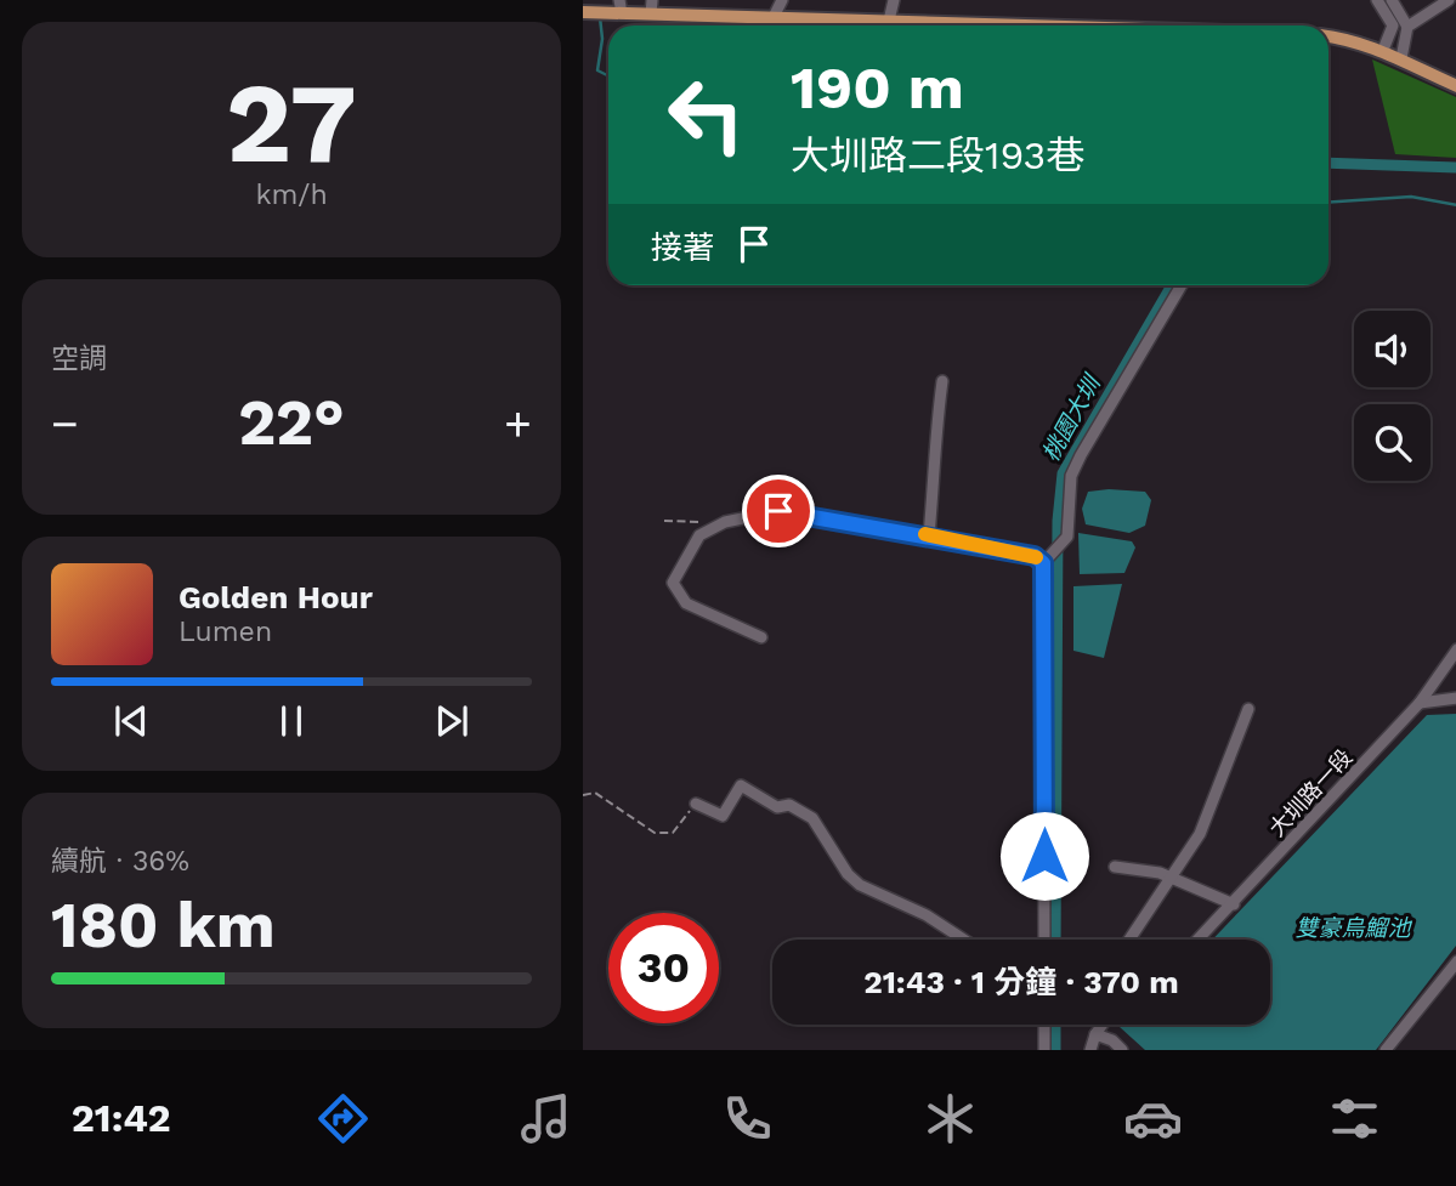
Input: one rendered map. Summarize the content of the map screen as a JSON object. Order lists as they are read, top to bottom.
{
  "streets": {
    "street": ["大圳路一段"]
  },
  "water": ["桃園大圳", "雙豪烏鰡池"],
  "page": {
    "tile": [
      ["27", "km/h"],
      "空調",
      ["續航 · 36%", "180 km"]
    ],
    "turn": ["190 m", "大圳路二段193巷"],
    "then": "接著",
    "heat": ["−", "22°", "+"],
    "song": ["Golden Hour", "Lumen"],
    "limit": "30",
    "trip": "21:43 · 1 分鐘 · 370 m",
    "tabs": "21:42"
  }
}
